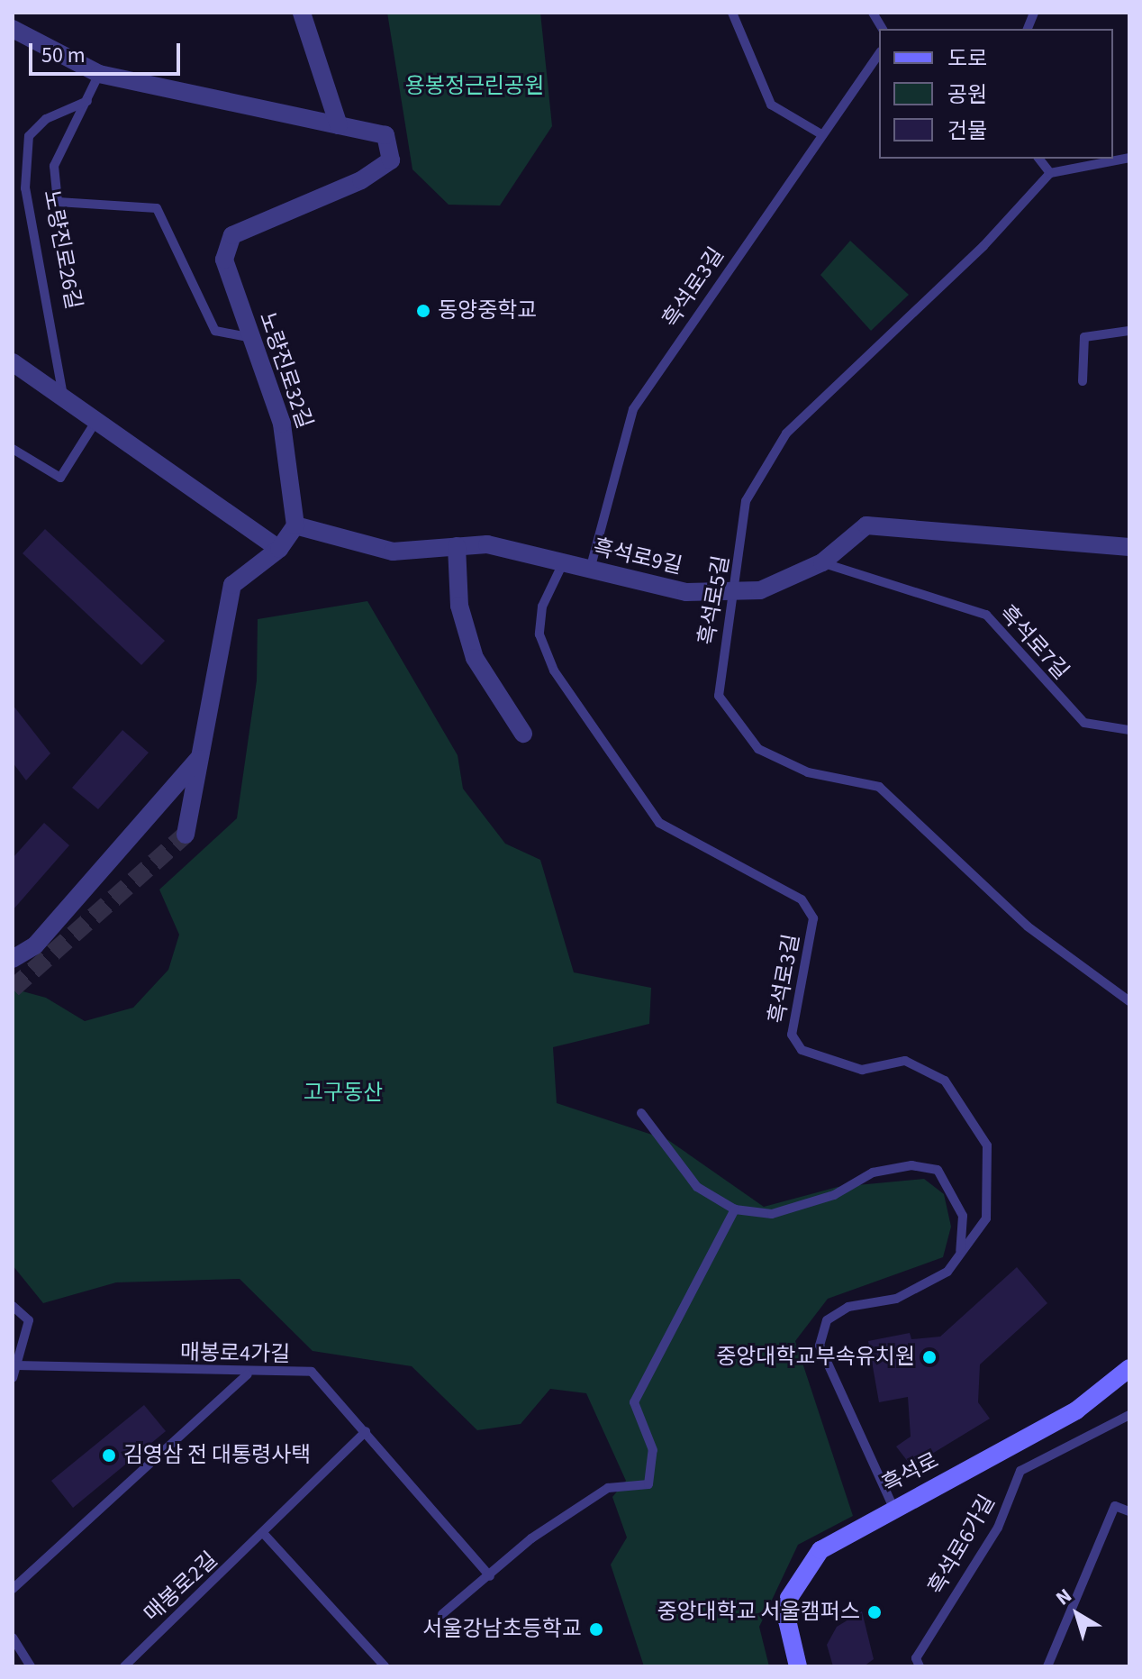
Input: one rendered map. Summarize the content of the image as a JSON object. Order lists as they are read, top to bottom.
{
  "streets": {
    "street": ["노량진로32길", "흑석로9길", "흑석로"],
    "lane": [
      "노량진로26길",
      "흑석로3길",
      "흑석로5길",
      "흑석로7길",
      "매봉로4가길",
      "흑석로6가길",
      "매봉로2길"
    ]
  },
  "crossings": [
    ["흑석로3길", "흑석로9길"],
    ["흑석로3길", "흑석로"],
    ["노량진로32길", "흑석로9길"],
    ["흑석로9길", "흑석로5길"],
    ["흑석로9길", "흑석로7길"],
    ["매봉로4가길", "매봉로2길"]
  ],
  "parks": ["용봉정근린공원", "고구동산"],
  "places": [
    "동양중학교",
    "중앙대학교부속유치원",
    "김영삼 전 대통령사택",
    "중앙대학교 서울캠퍼스",
    "서울강남초등학교"
  ],
  "legend": ["도로", "공원", "건물"],
  "scale_bar": "50 m",
  "north": "top left"
}
